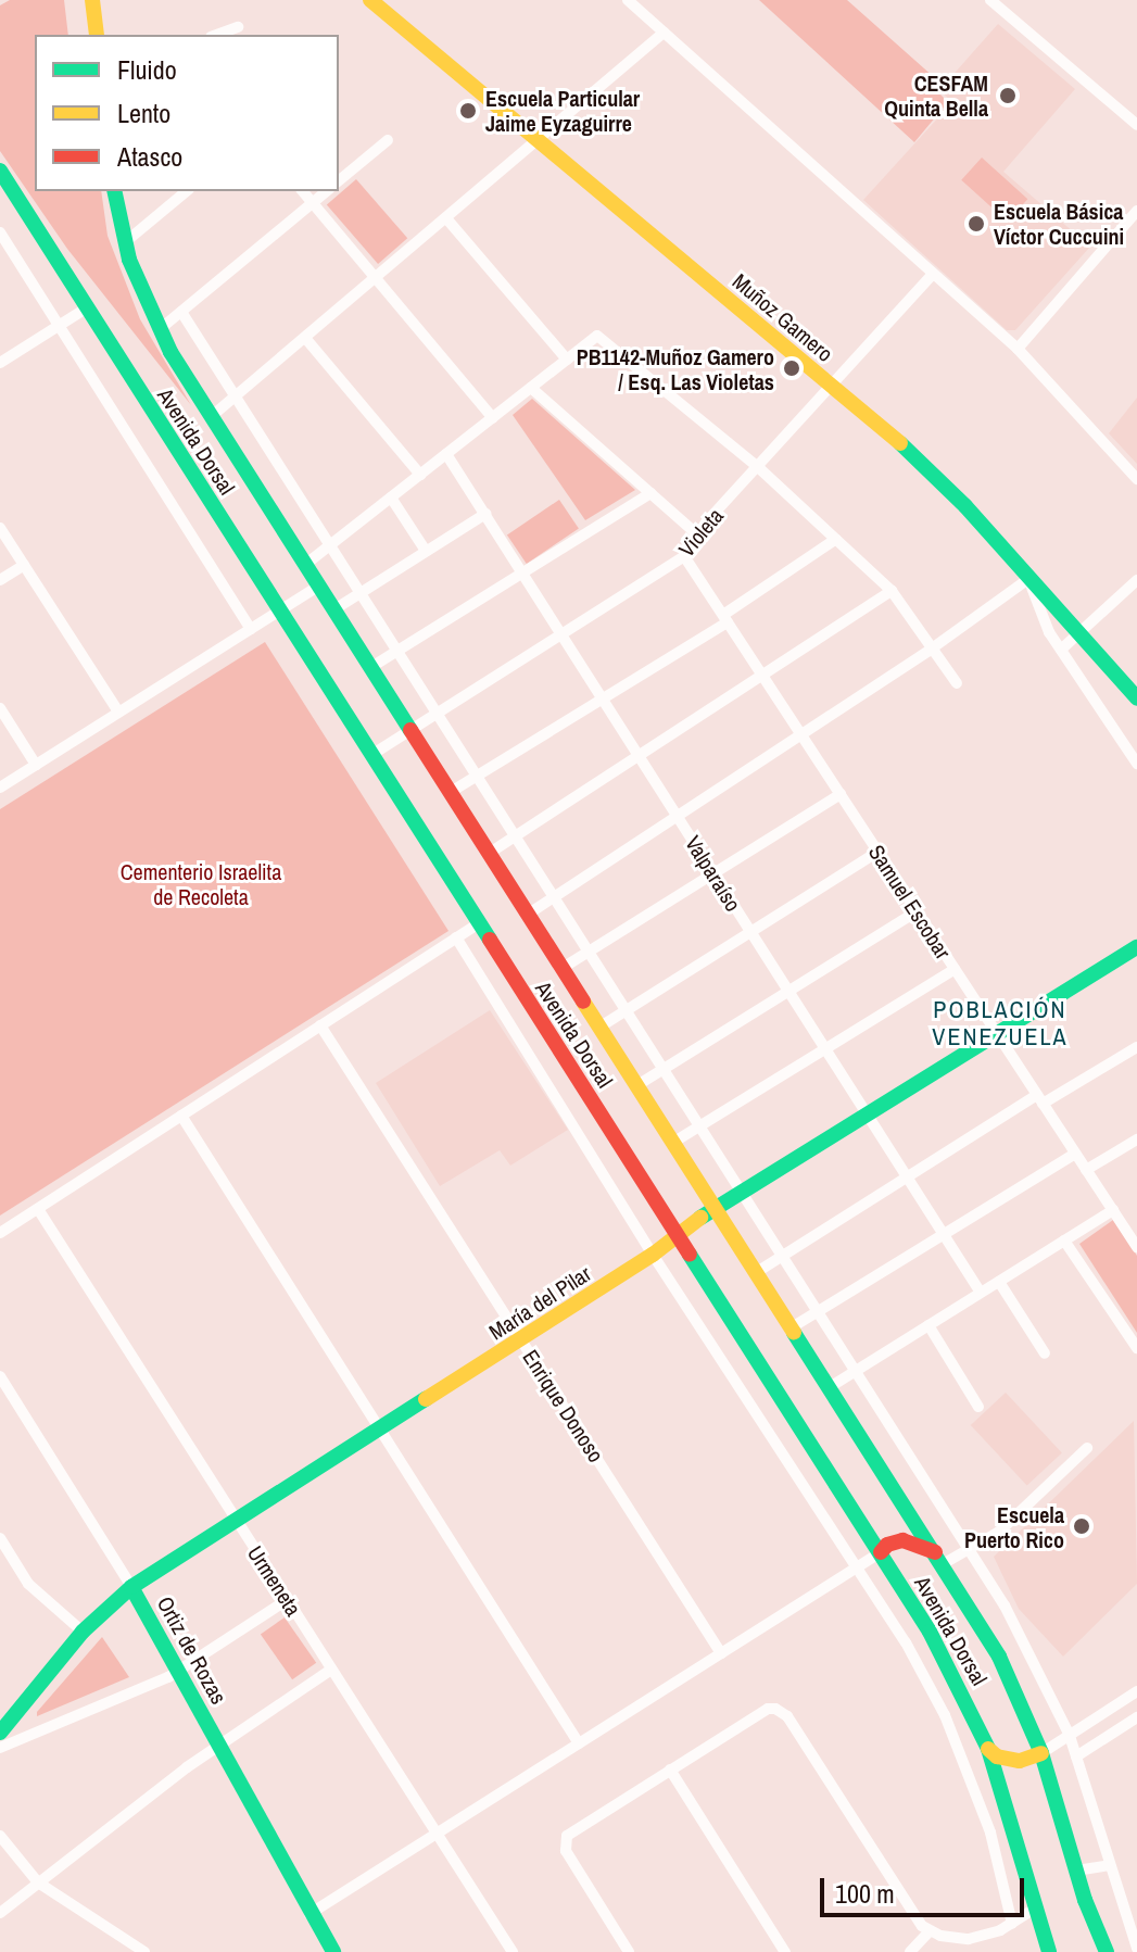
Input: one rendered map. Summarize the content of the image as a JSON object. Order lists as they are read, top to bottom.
{
  "streets": {
    "main road": [
      "Muñoz Gamero",
      "Avenida Dorsal",
      "María del Pilar",
      "Ortiz de Rozas"
    ],
    "street": [
      "Violeta",
      "Valparaíso",
      "Samuel Escobar",
      "Enrique Donoso",
      "Urmeneta"
    ]
  },
  "crossings": [
    ["Muñoz Gamero", "Violeta"],
    ["Avenida Dorsal", "Violeta"],
    ["Avenida Dorsal", "María del Pilar"],
    ["Violeta", "Valparaíso"],
    ["Violeta", "Samuel Escobar"],
    ["Valparaíso", "María del Pilar"],
    ["Samuel Escobar", "María del Pilar"],
    ["María del Pilar", "Enrique Donoso"],
    ["María del Pilar", "Urmeneta"],
    ["María del Pilar", "Ortiz de Rozas"]
  ],
  "districts": ["POBLACIÓN VENEZUELA"],
  "parks": ["Cementerio Israelita de Recoleta"],
  "places": [
    "CESFAM Quinta Bella",
    "Escuela Particular Jaime Eyzaguirre",
    "Escuela Básica Víctor Cuccuini",
    "PB1142-Muñoz Gamero / Esq. Las Violetas",
    "Escuela Puerto Rico"
  ],
  "legend": ["Fluido", "Lento", "Atasco"],
  "scale_bar": "100 m"
}
